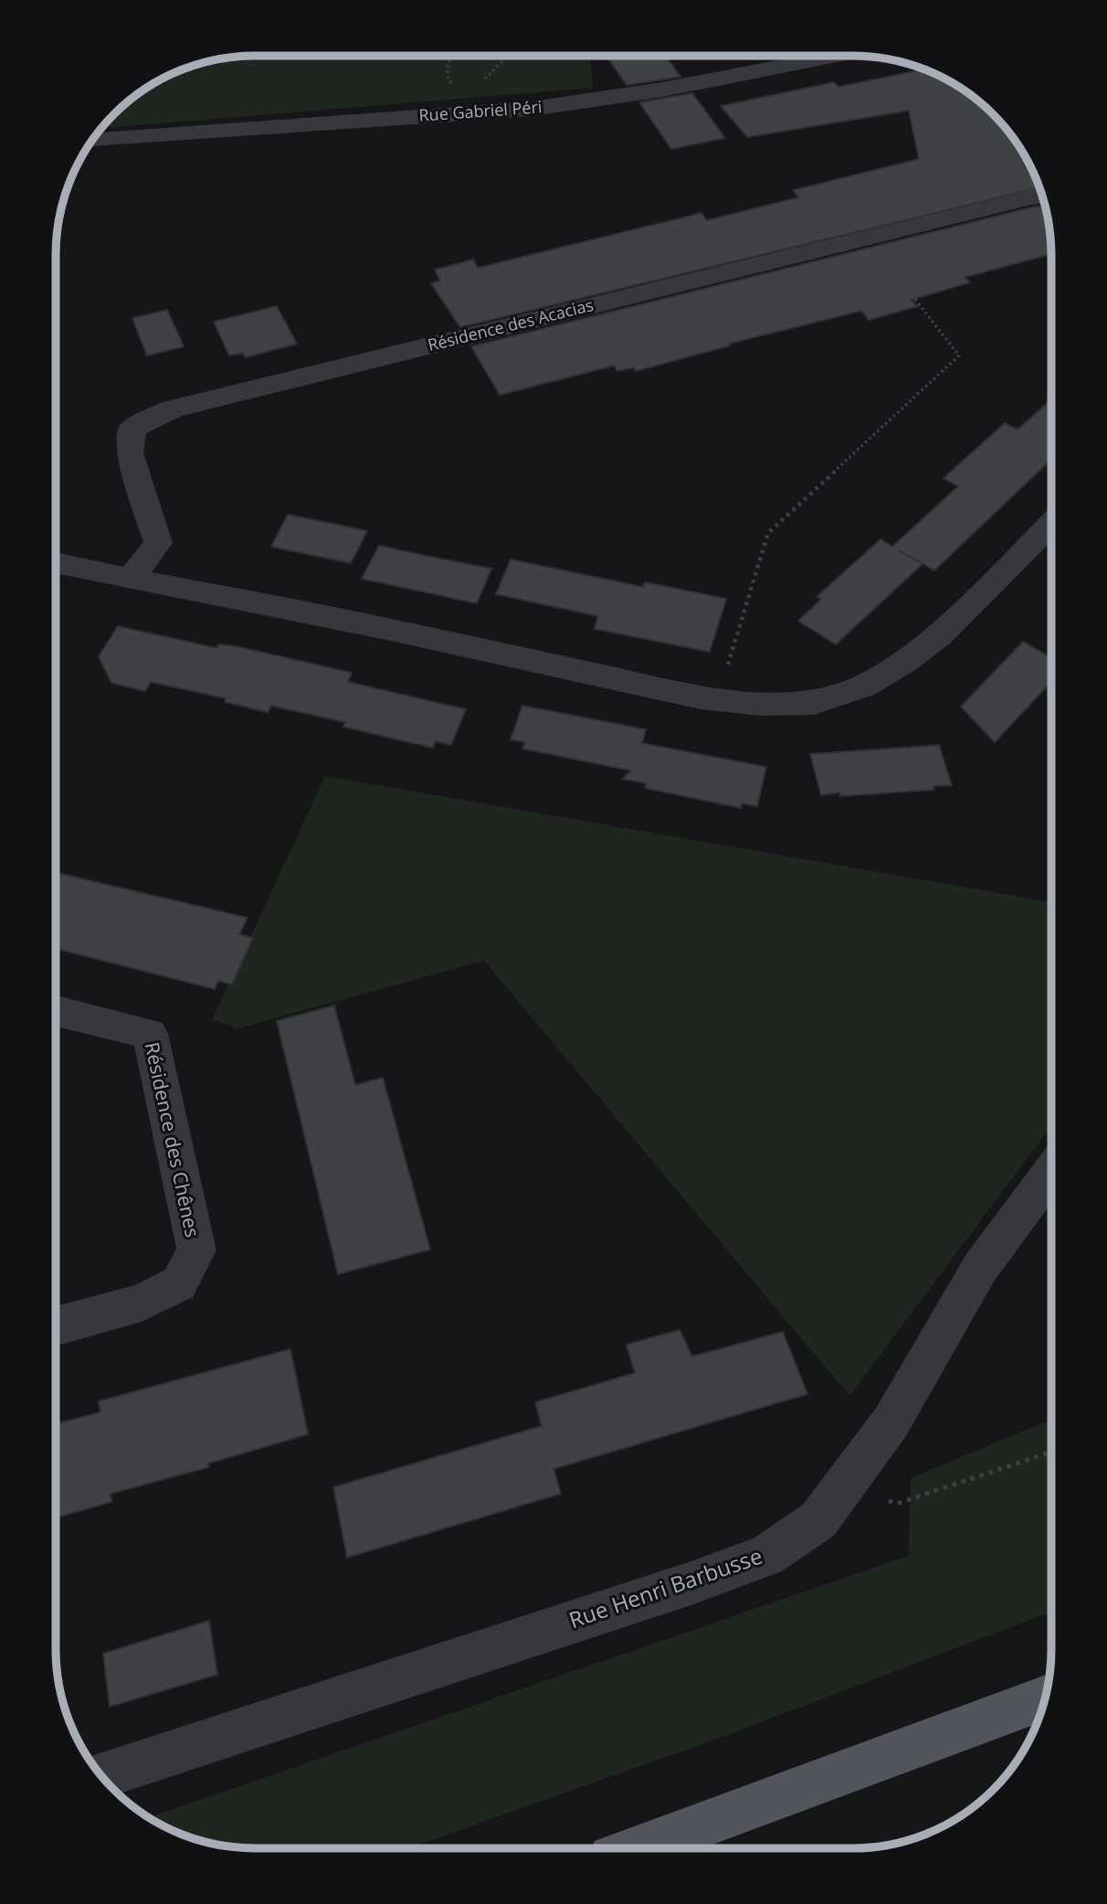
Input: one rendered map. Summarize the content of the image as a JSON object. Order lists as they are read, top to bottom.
{
  "streets": {
    "street": [
      "Rue Gabriel Péri",
      "Résidence des Acacias",
      "Résidence des Chênes",
      "Rue Henri Barbusse"
    ]
  }
}
